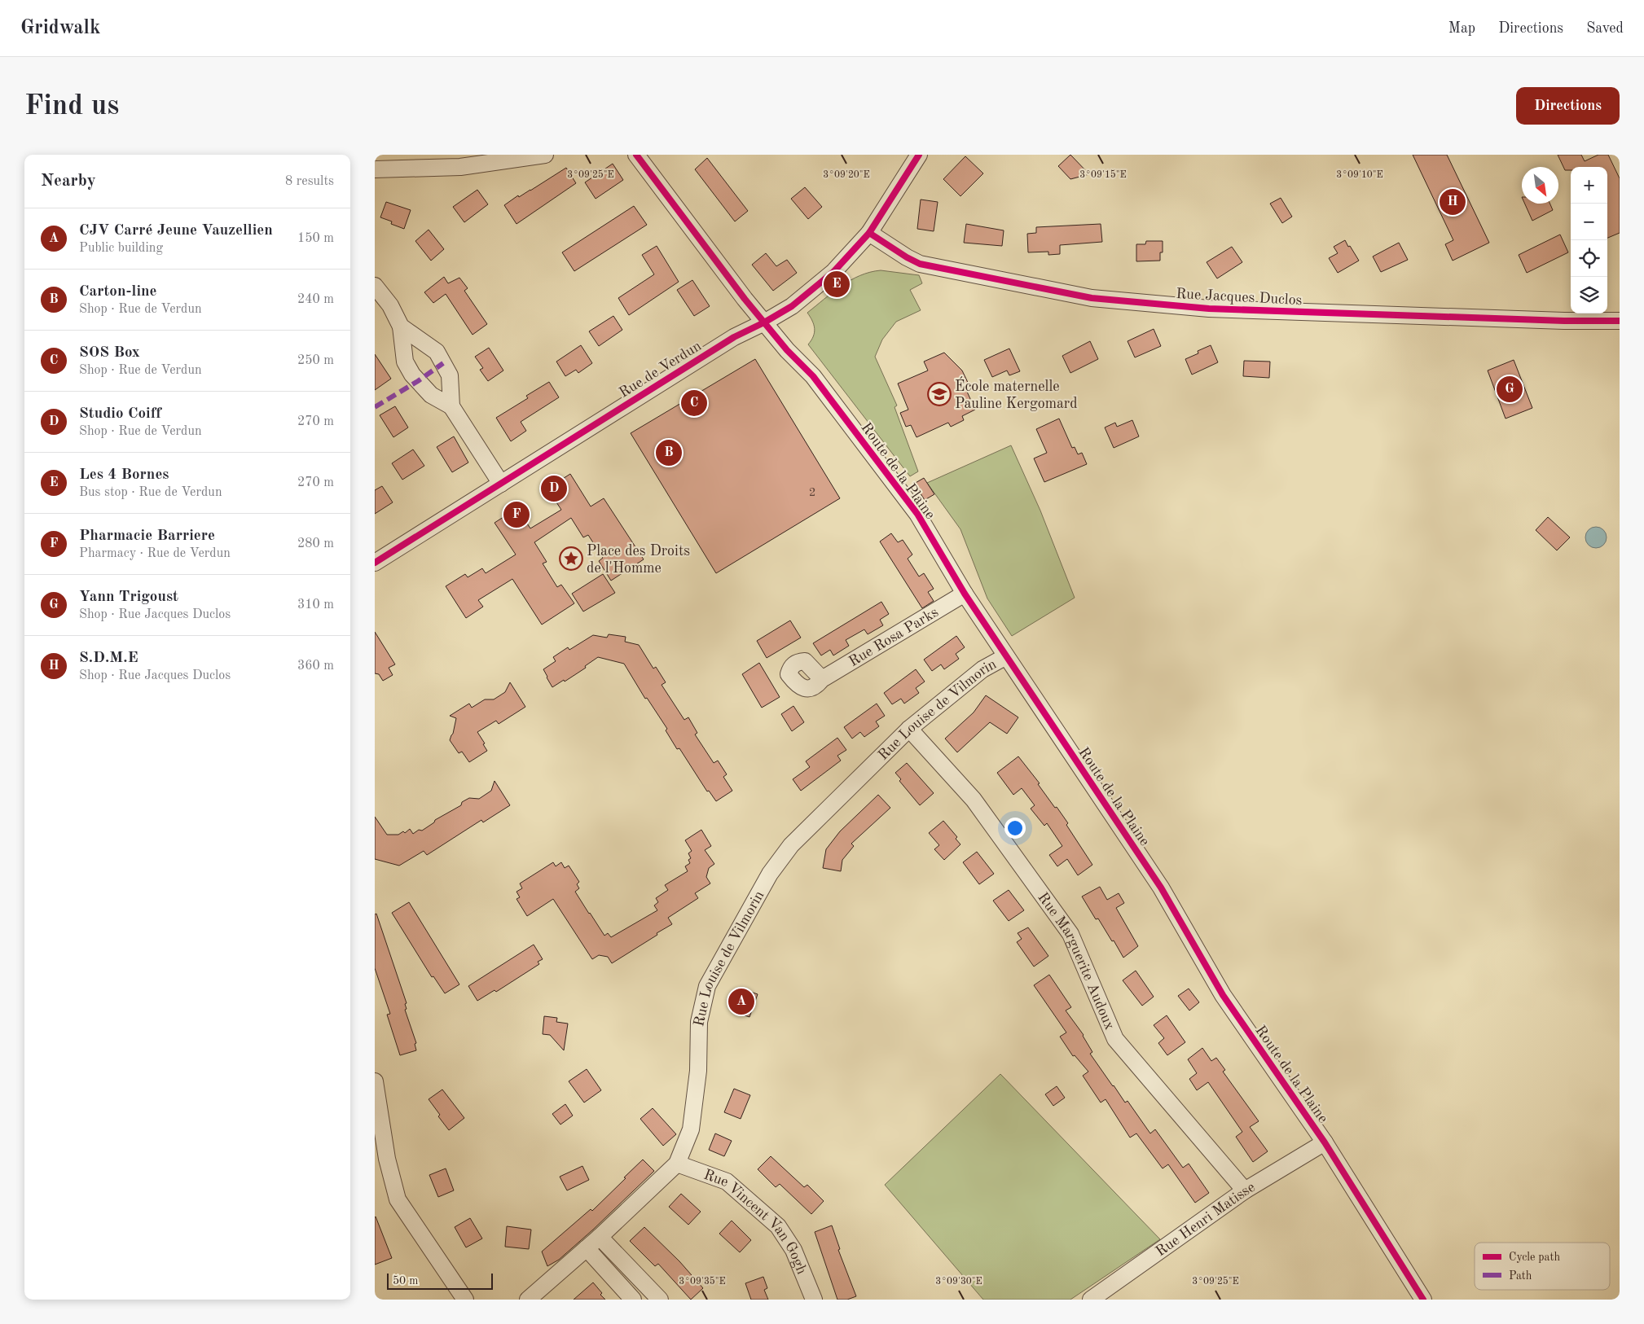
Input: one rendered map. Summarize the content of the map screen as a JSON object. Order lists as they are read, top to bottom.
{
  "streets": {
    "street": [
      "Rue Jacques Duclos",
      "Rue de Verdun",
      "Route de la Plaine",
      "Rue Rosa Parks",
      "Rue Louise de Vilmorin",
      "Rue Marguerite Audoux",
      "Rue Henri Matisse",
      "Rue Vincent Van Gogh"
    ]
  },
  "crossings": [
    ["Rue Jacques Duclos", "Rue de Verdun"],
    ["Rue de Verdun", "Route de la Plaine"],
    ["Route de la Plaine", "Rue Rosa Parks"],
    ["Route de la Plaine", "Rue Louise de Vilmorin"],
    ["Route de la Plaine", "Rue Henri Matisse"],
    ["Rue Louise de Vilmorin", "Rue Marguerite Audoux"],
    ["Rue Louise de Vilmorin", "Rue Vincent Van Gogh"],
    ["Rue Marguerite Audoux", "Rue Henri Matisse"]
  ],
  "places": {
    "school or university": ["École maternelle Pauline Kergomard"],
    "place": ["Place des Droits de l'Homme"]
  },
  "house_numbers": ["2"],
  "legend": ["Cycle path", "Path"],
  "scale_bar": "50 m",
  "north": "bottom right",
  "page": {
    "header": "Gridwalk",
    "nav": ["Map", "Directions", "Saved"],
    "buttons": "Directions",
    "title": "Find us",
    "heading": ["Nearby", "8 results"],
    "map_buttons": ["+", "−"],
    "pins": [
      "H",
      "E",
      "G",
      "C",
      "B",
      "D",
      "F",
      "A"
    ],
    "list": [
      {
        "mark": "A",
        "name": "CJV Carré Jeune Vauzellien",
        "note": "Public building",
        "value": "150 m"
      },
      {
        "mark": "B",
        "name": "Carton-line",
        "note": "Shop · Rue de Verdun",
        "value": "240 m"
      },
      {
        "mark": "C",
        "name": "SOS Box",
        "note": "Shop · Rue de Verdun",
        "value": "250 m"
      },
      {
        "mark": "D",
        "name": "Studio Coiff",
        "note": "Shop · Rue de Verdun",
        "value": "270 m"
      },
      {
        "mark": "E",
        "name": "Les 4 Bornes",
        "note": "Bus stop · Rue de Verdun",
        "value": "270 m"
      },
      {
        "mark": "F",
        "name": "Pharmacie Barriere",
        "note": "Pharmacy · Rue de Verdun",
        "value": "280 m"
      },
      {
        "mark": "G",
        "name": "Yann Trigoust",
        "note": "Shop · Rue Jacques Duclos",
        "value": "310 m"
      },
      {
        "mark": "H",
        "name": "S.D.M.E",
        "note": "Shop · Rue Jacques Duclos",
        "value": "360 m"
      }
    ],
    "scale": "50 m"
  },
  "coordinates": [
    "3°09'25\"E",
    "3°09'20\"E",
    "3°09'15\"E",
    "3°09'10\"E",
    "3°09'35\"E",
    "3°09'30\"E"
  ]
}
